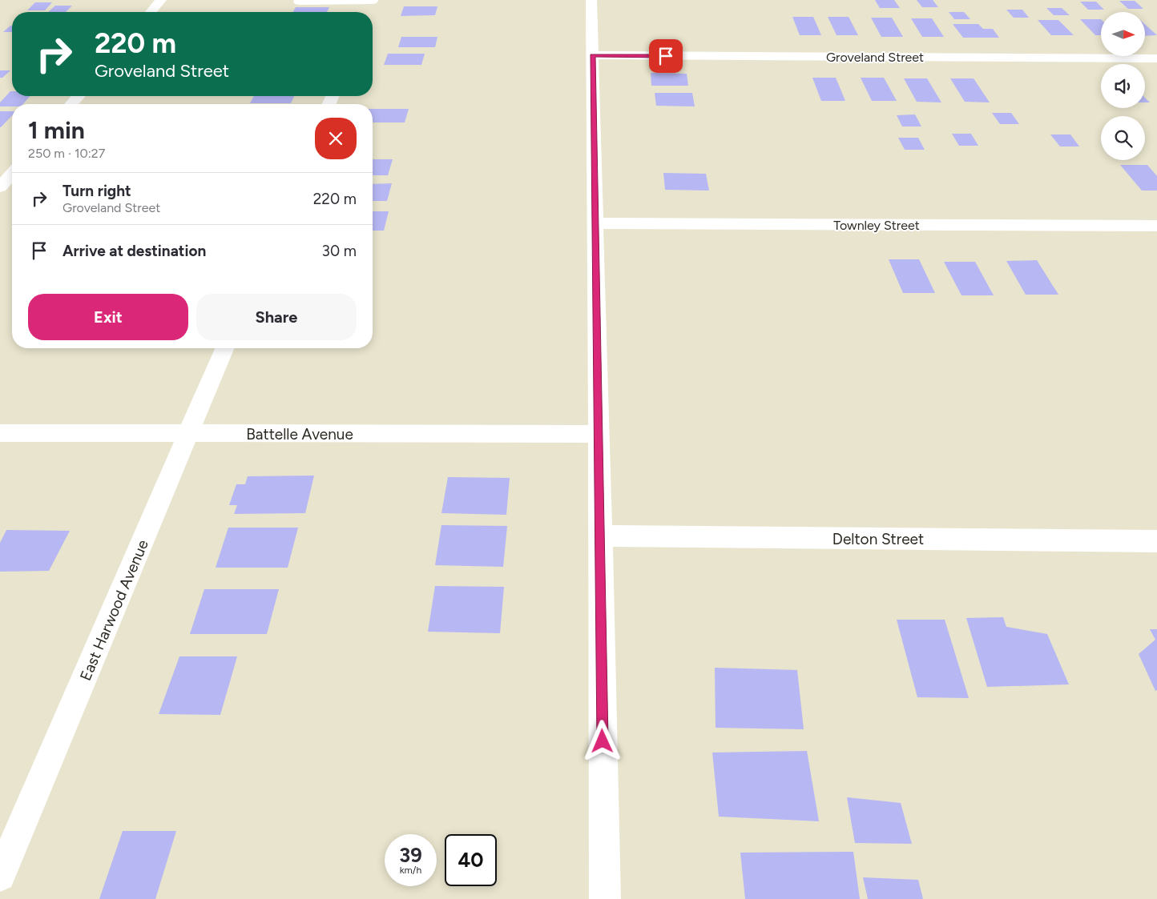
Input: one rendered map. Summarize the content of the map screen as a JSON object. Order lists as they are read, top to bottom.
{
  "streets": {
    "street": [
      "Groveland Street",
      "Townley Street",
      "Battelle Avenue",
      "Delton Street",
      "East Harwood Avenue"
    ]
  },
  "crossings": [
    ["Battelle Avenue", "East Harwood Avenue"]
  ],
  "north": "right",
  "page": {
    "turn": ["220 m", "Groveland Street"],
    "heading": ["1 min", "250 m · 10:27"],
    "list": [
      {
        "name": "Turn right",
        "note": "Groveland Street",
        "value": "220 m"
      },
      {
        "name": "Arrive at destination",
        "value": "30 m"
      }
    ],
    "buttons": ["Exit", "Share"],
    "speed": "39 km/h",
    "limit": "40"
  }
}
